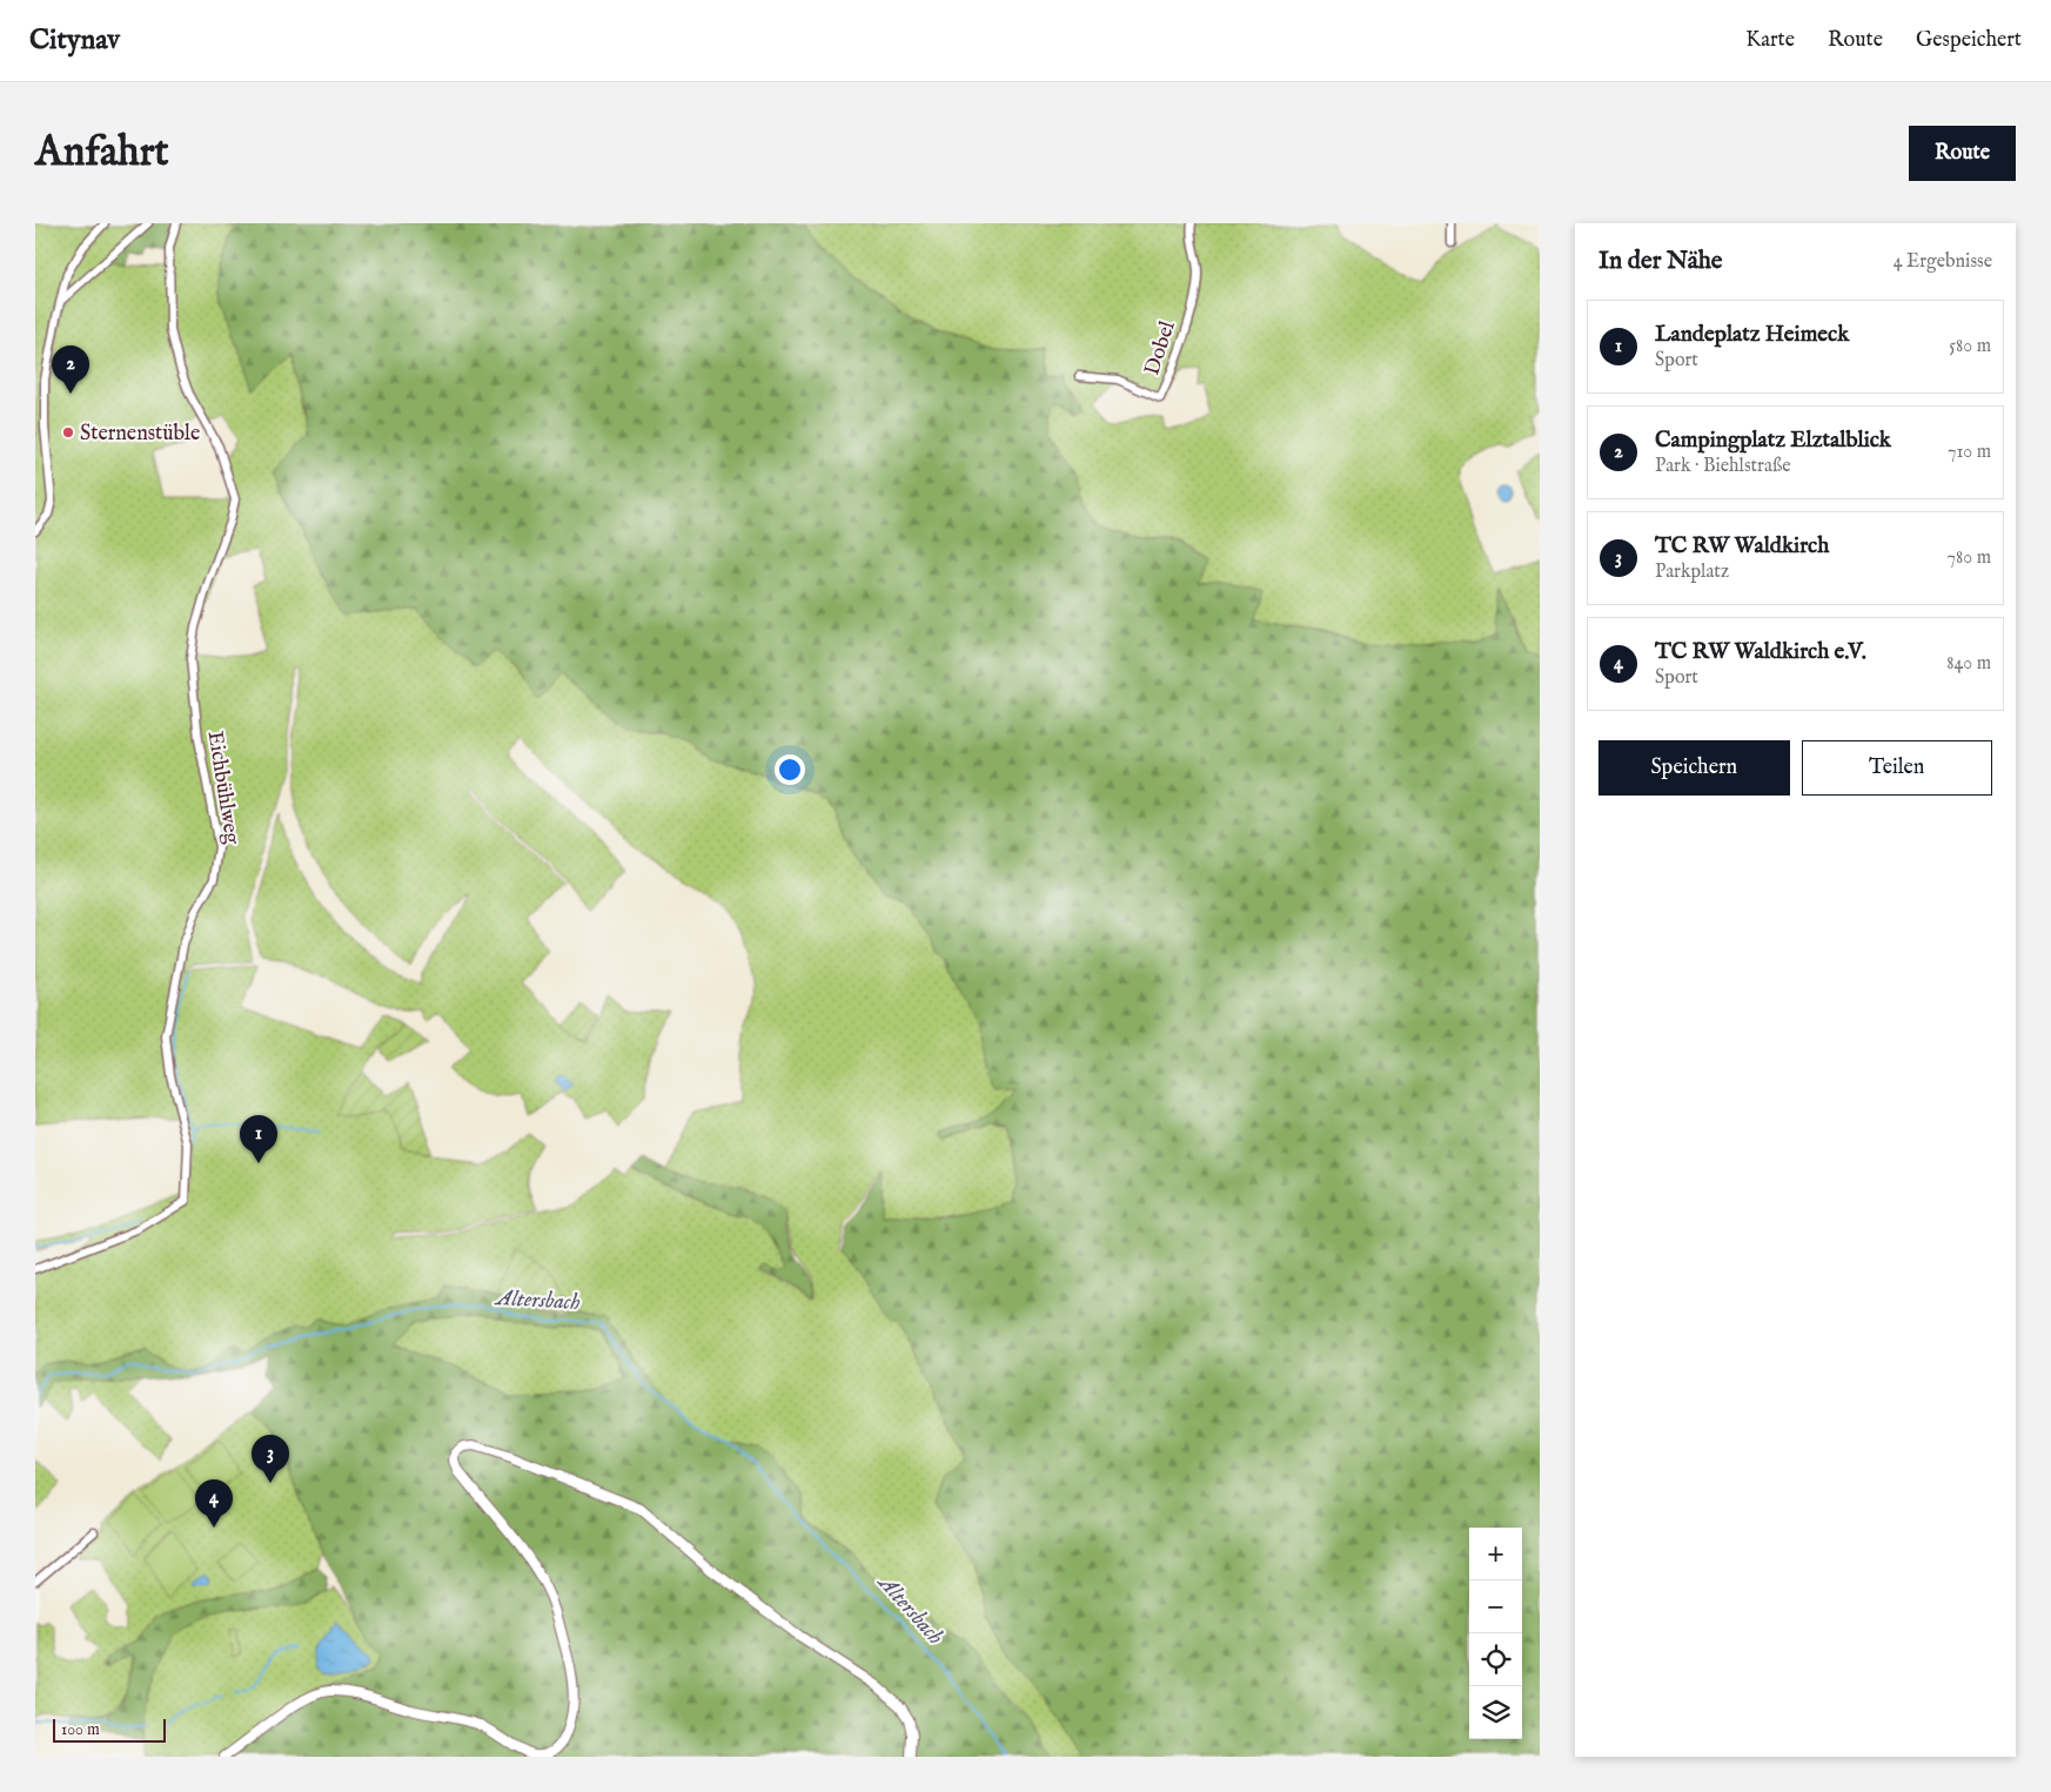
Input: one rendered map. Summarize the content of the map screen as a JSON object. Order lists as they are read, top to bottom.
{
  "streets": {
    "street": ["Dobel", "Eichbühlweg"]
  },
  "water": ["Altersbach"],
  "places": ["Sternenstüble"],
  "scale_bar": "100 m",
  "page": {
    "header": "Citynav",
    "nav": ["Karte", "Route", "Gespeichert"],
    "buttons": [
      "Route",
      ["Speichern", "Teilen"]
    ],
    "title": "Anfahrt",
    "heading": ["In der Nähe", "4 Ergebnisse"],
    "list": [
      {
        "mark": "1",
        "name": "Landeplatz Heimeck",
        "note": "Sport",
        "value": "580 m"
      },
      {
        "mark": "2",
        "name": "Campingplatz Elztalblick",
        "note": "Park · Biehlstraße",
        "value": "710 m"
      },
      {
        "mark": "3",
        "name": "TC RW Waldkirch",
        "note": "Parkplatz",
        "value": "780 m"
      },
      {
        "mark": "4",
        "name": "TC RW Waldkirch e.V.",
        "note": "Sport",
        "value": "840 m"
      }
    ],
    "pins": [
      "2",
      "1",
      "3",
      "4"
    ],
    "map_buttons": ["+", "−"],
    "scale": "100 m"
  }
}
